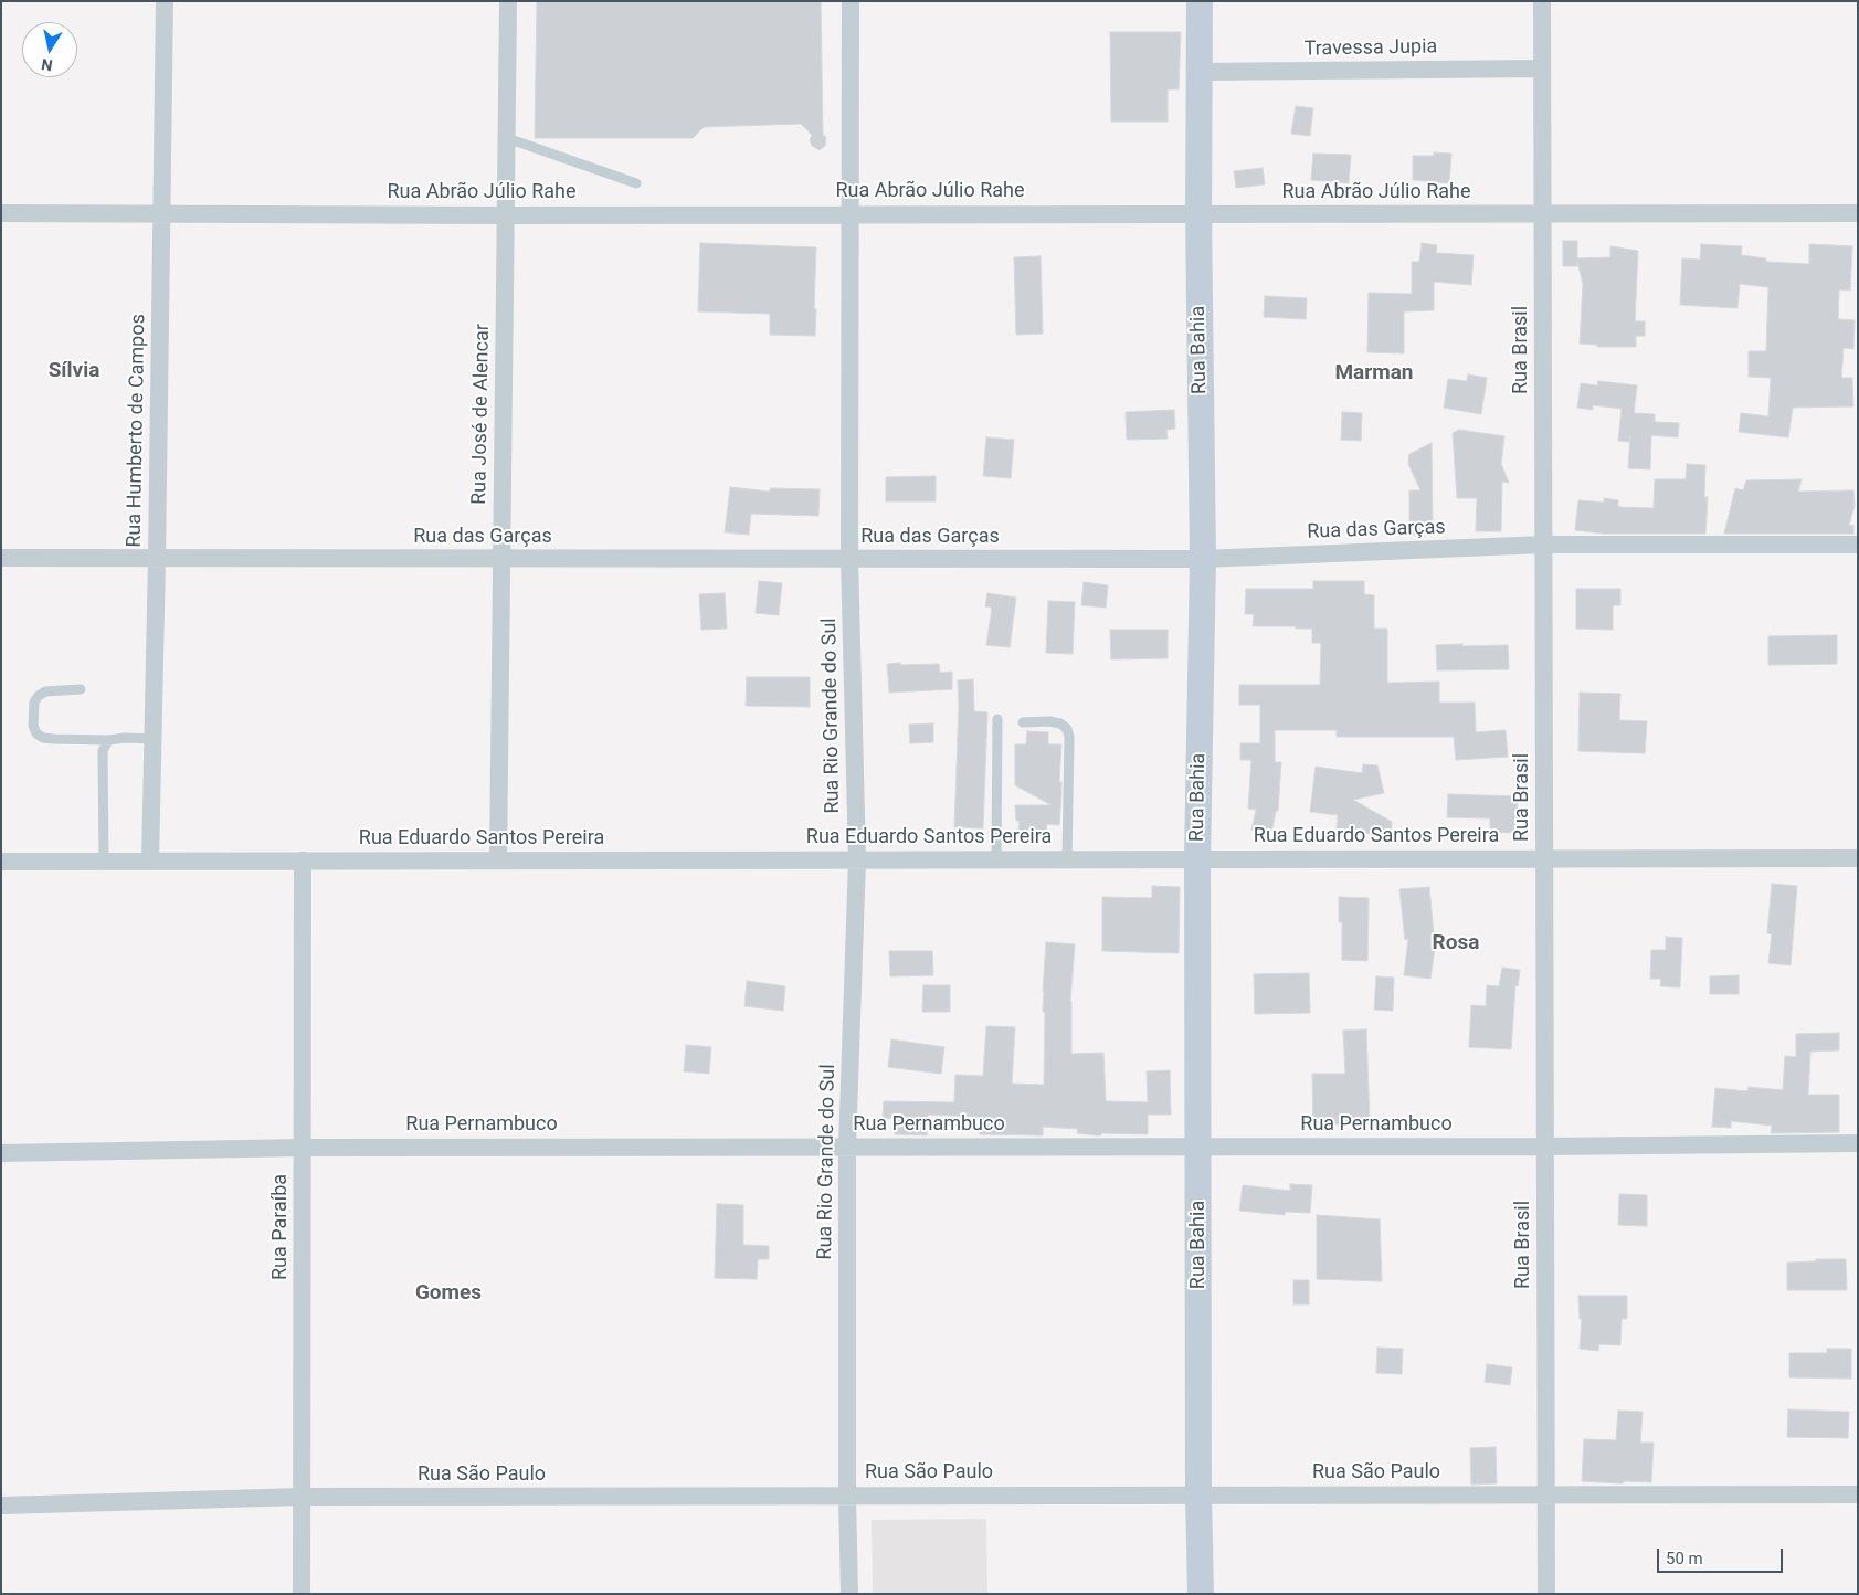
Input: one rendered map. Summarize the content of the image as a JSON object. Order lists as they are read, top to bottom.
{
  "streets": {
    "main road": ["Rua Bahia"],
    "street": [
      "Travessa Jupia",
      "Rua Abrão Júlio Rahe",
      "Rua Brasil",
      "Rua José de Alencar",
      "Rua Humberto de Campos",
      "Rua das Garças",
      "Rua Rio Grande do Sul",
      "Rua Eduardo Santos Pereira",
      "Rua Pernambuco",
      "Rua Paraíba",
      "Rua São Paulo"
    ]
  },
  "crossings": [
    ["Travessa Jupia", "Rua Bahia"],
    ["Travessa Jupia", "Rua Brasil"],
    ["Rua Abrão Júlio Rahe", "Rua Bahia"],
    ["Rua Abrão Júlio Rahe", "Rua Brasil"],
    ["Rua Abrão Júlio Rahe", "Rua José de Alencar"],
    ["Rua Abrão Júlio Rahe", "Rua Humberto de Campos"],
    ["Rua Abrão Júlio Rahe", "Rua Rio Grande do Sul"],
    ["Rua Bahia", "Rua das Garças"],
    ["Rua Bahia", "Rua Eduardo Santos Pereira"],
    ["Rua Bahia", "Rua Pernambuco"],
    ["Rua Bahia", "Rua São Paulo"],
    ["Rua Brasil", "Rua das Garças"],
    ["Rua Brasil", "Rua Eduardo Santos Pereira"],
    ["Rua Brasil", "Rua Pernambuco"],
    ["Rua Brasil", "Rua São Paulo"],
    ["Rua José de Alencar", "Rua das Garças"],
    ["Rua José de Alencar", "Rua Eduardo Santos Pereira"],
    ["Rua Humberto de Campos", "Rua das Garças"],
    ["Rua Humberto de Campos", "Rua Eduardo Santos Pereira"],
    ["Rua das Garças", "Rua Rio Grande do Sul"],
    ["Rua Rio Grande do Sul", "Rua Eduardo Santos Pereira"],
    ["Rua Rio Grande do Sul", "Rua Pernambuco"],
    ["Rua Rio Grande do Sul", "Rua São Paulo"],
    ["Rua Eduardo Santos Pereira", "Rua Paraíba"],
    ["Rua Pernambuco", "Rua Paraíba"],
    ["Rua Paraíba", "Rua São Paulo"]
  ],
  "districts": [
    "Sílvia",
    "Marman",
    "Rosa",
    "Gomes"
  ],
  "scale_bar": "50 m",
  "north": "bottom"
}
